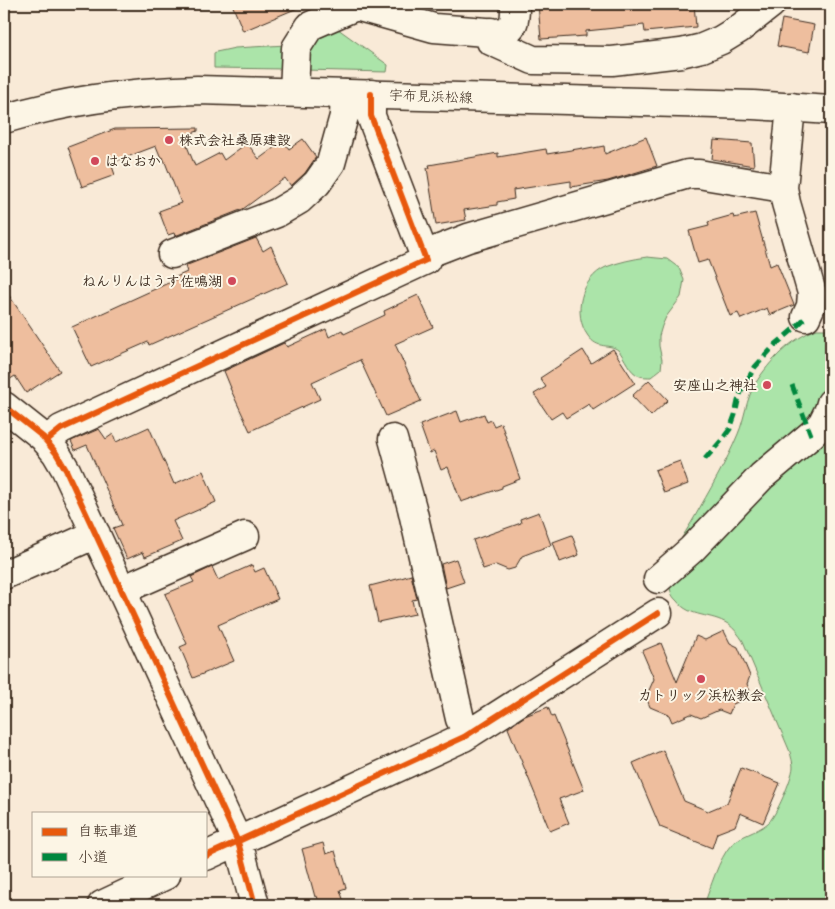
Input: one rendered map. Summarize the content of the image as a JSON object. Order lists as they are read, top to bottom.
{
  "streets": {
    "street": ["宇布見浜松線"]
  },
  "places": [
    "株式会社桑原建設",
    "はなおか",
    "ねんりんはうす佐鳴湖",
    "安座山之神社",
    "カトリック浜松教会"
  ],
  "legend": ["自転車道", "小道"]
}
